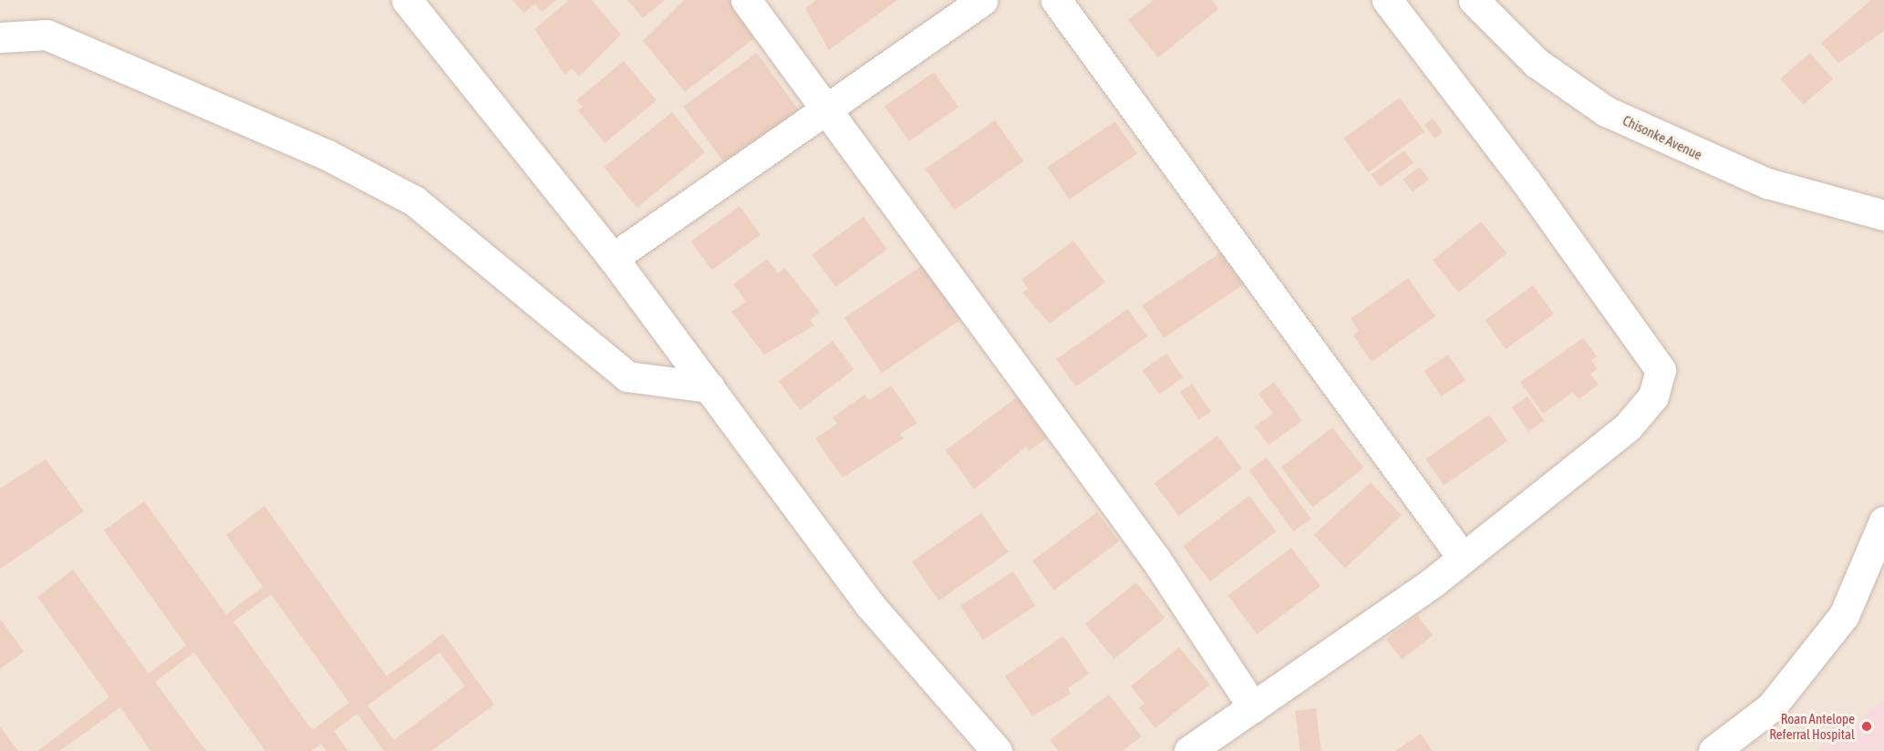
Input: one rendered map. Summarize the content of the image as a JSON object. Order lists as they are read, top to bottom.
{
  "streets": {
    "street": ["Chisonke Avenue"]
  },
  "places": ["Roan Antelope Referral Hospital"]
}
